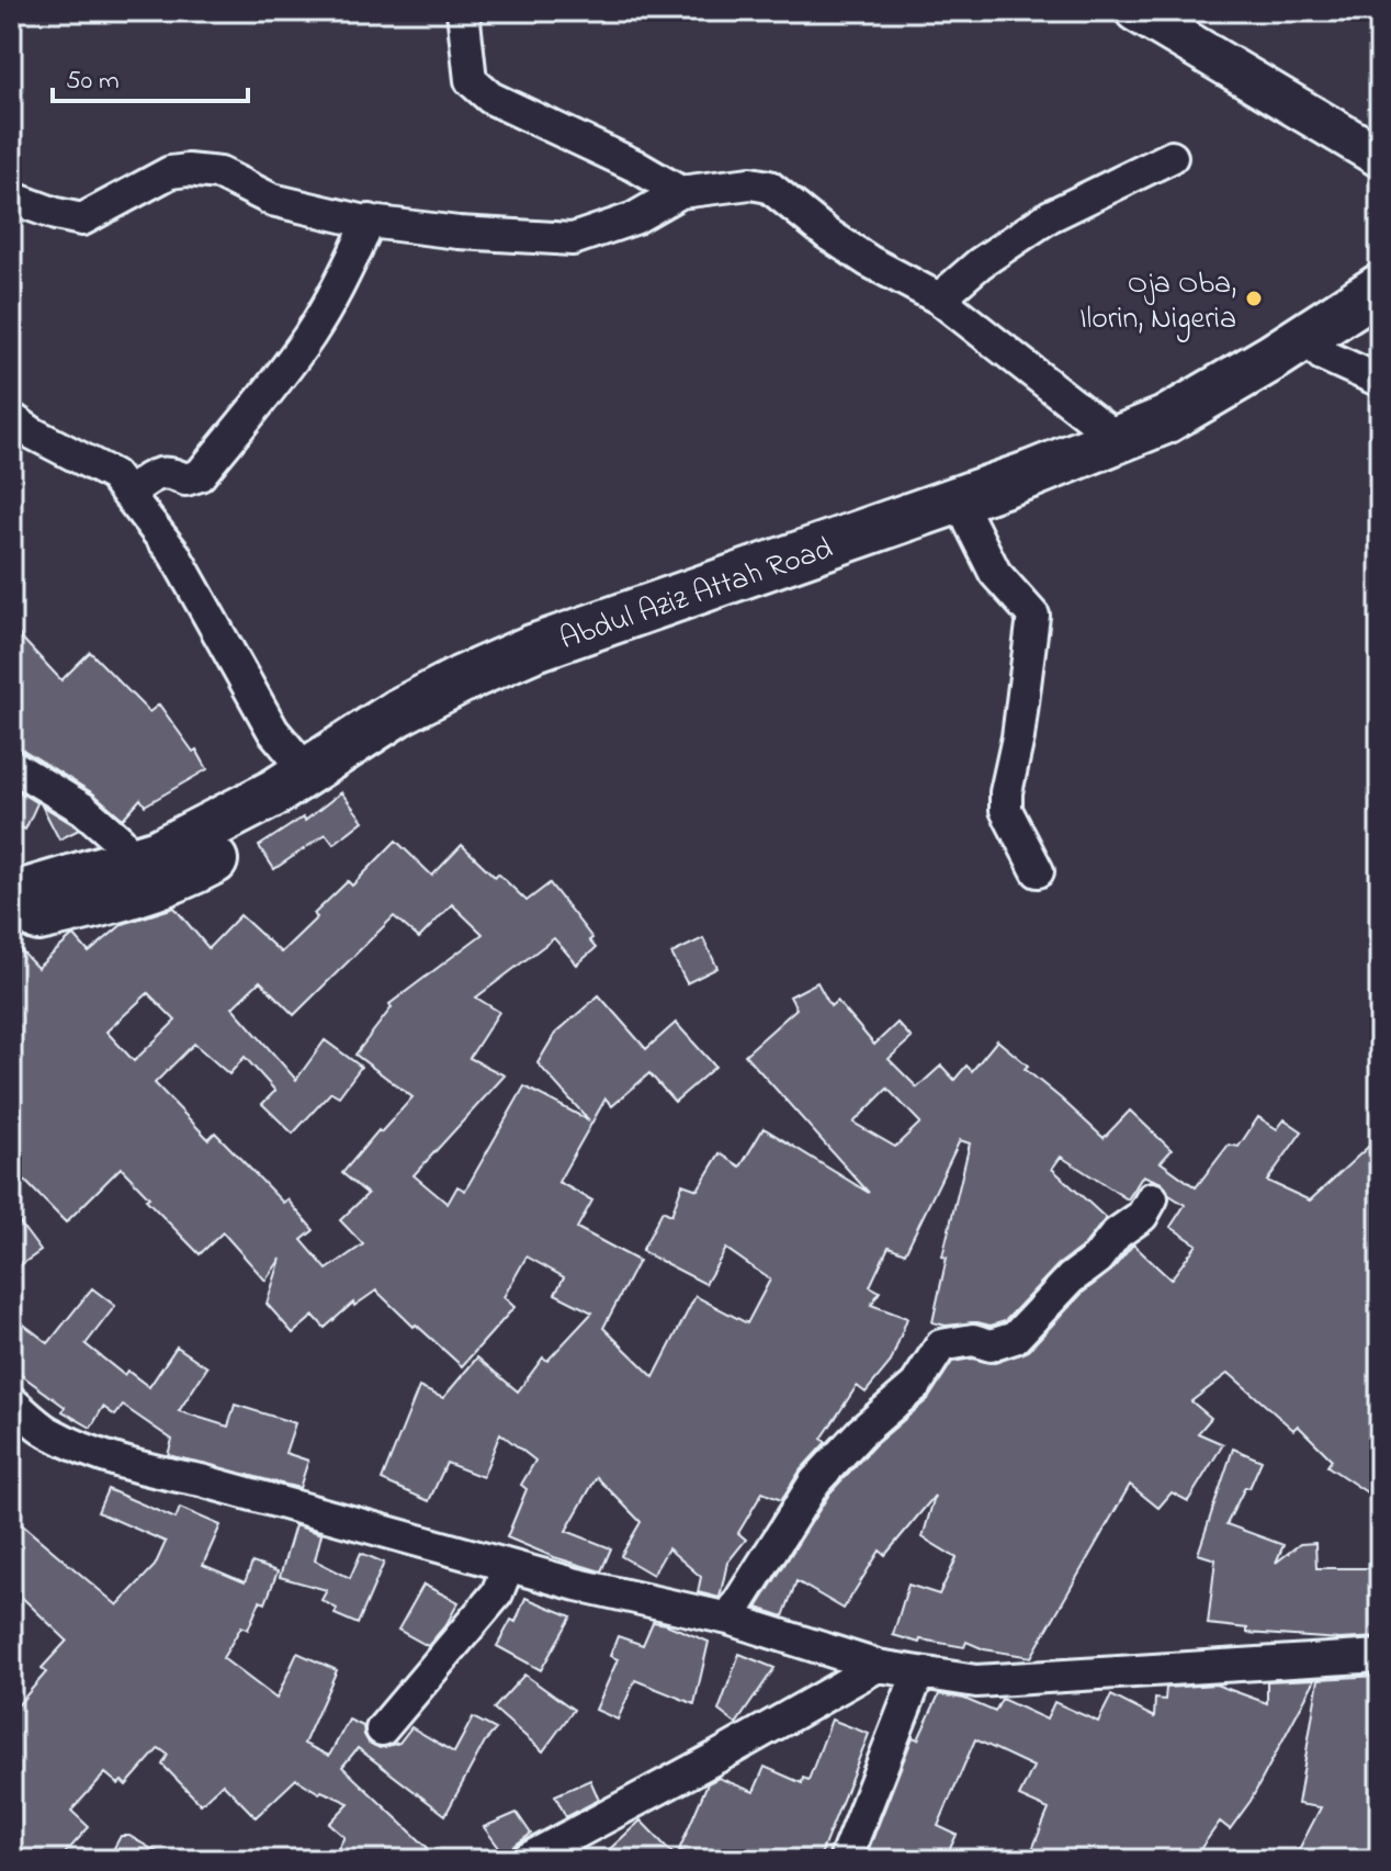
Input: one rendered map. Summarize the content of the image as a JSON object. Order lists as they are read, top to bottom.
{
  "streets": {
    "highway": ["Abdul Aziz Attah Road"]
  },
  "places": ["Oja Oba, Ilorin, Nigeria"],
  "scale_bar": "50 m"
}
